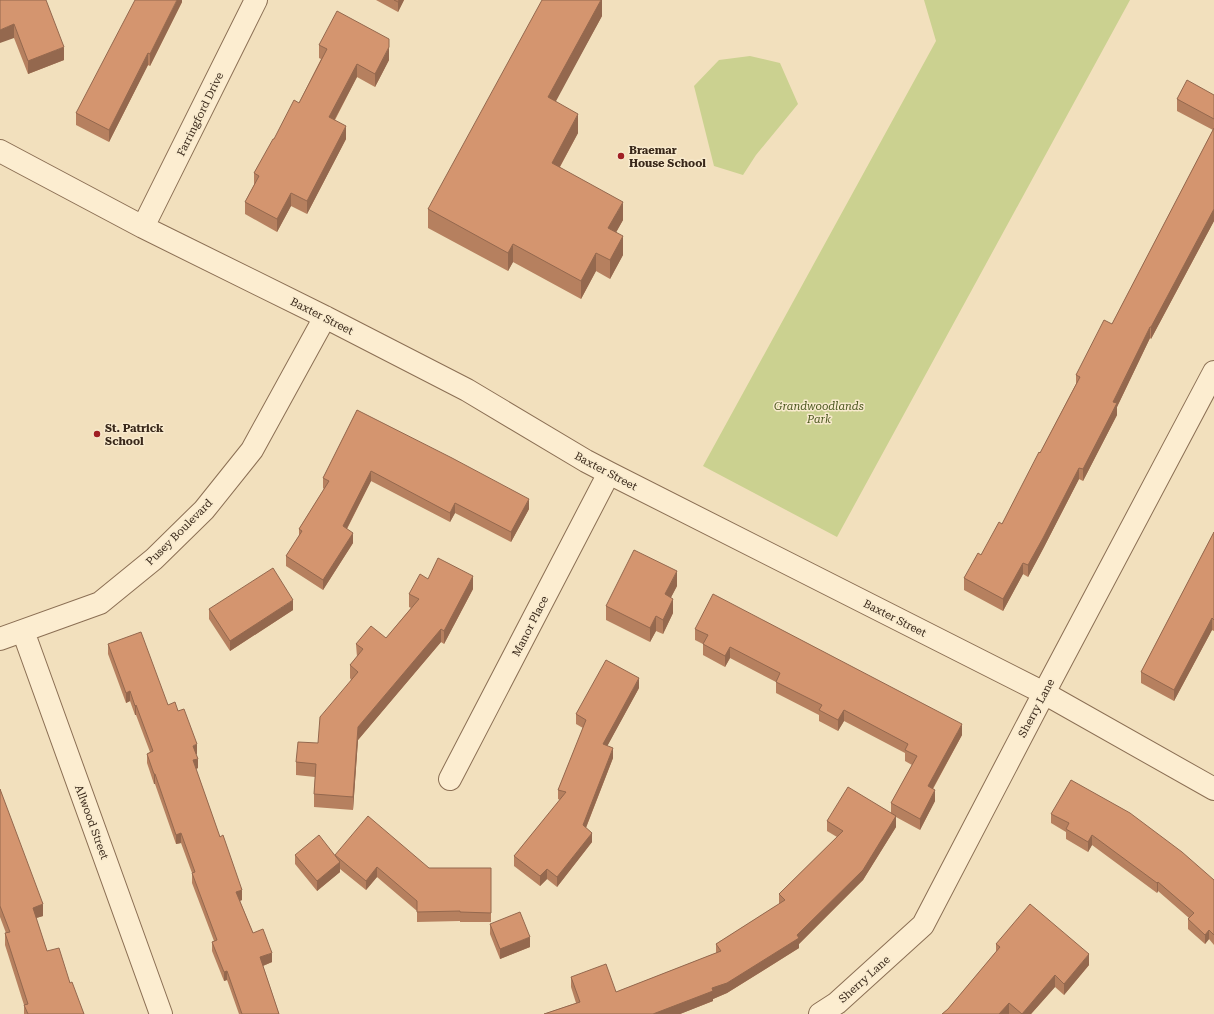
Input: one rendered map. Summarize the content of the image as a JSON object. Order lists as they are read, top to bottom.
{
  "streets": {
    "street": [
      "Farringford Drive",
      "Baxter Street",
      "Pusey Boulevard",
      "Manor Place",
      "Sherry Lane",
      "Allwood Street"
    ]
  },
  "crossings": [
    ["Farringford Drive", "Baxter Street"],
    ["Baxter Street", "Pusey Boulevard"],
    ["Baxter Street", "Manor Place"],
    ["Baxter Street", "Sherry Lane"],
    ["Pusey Boulevard", "Allwood Street"]
  ],
  "parks": ["Grandwoodlands Park"],
  "places": ["Braemar House School", "St. Patrick School"]
}
